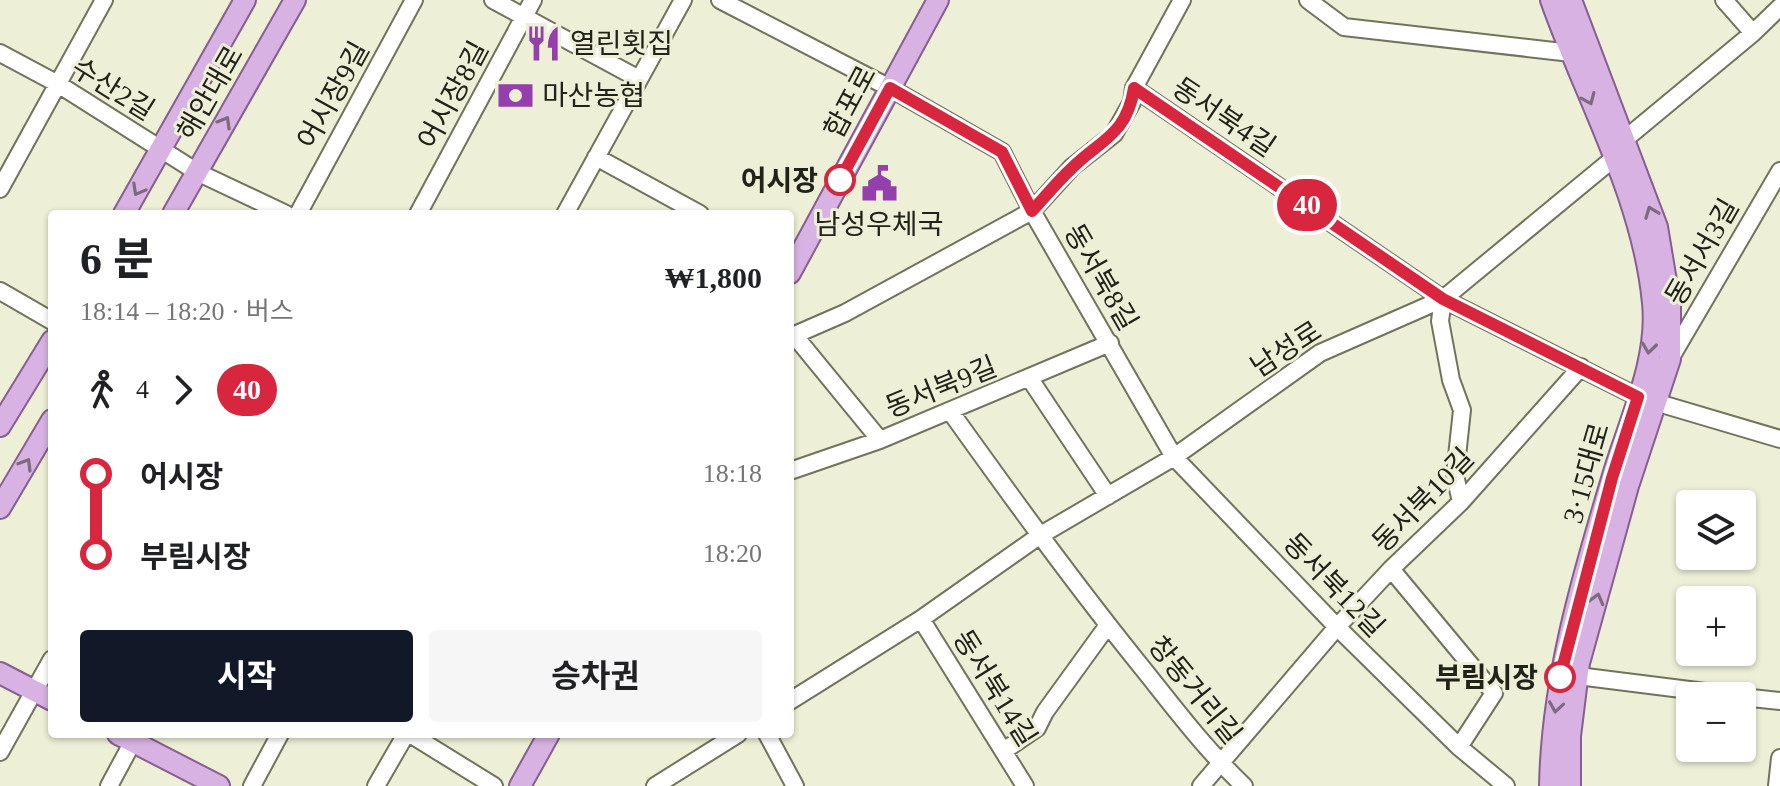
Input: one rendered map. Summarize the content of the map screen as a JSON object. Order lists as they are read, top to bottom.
{
  "streets": {
    "main road": ["해안대로", "합포로", "3·15대로"],
    "street": [
      "수산2길",
      "어시장9길",
      "어시장8길",
      "동서북4길",
      "동서서3길",
      "동서북8길",
      "남성로",
      "동서북9길",
      "동서북10길",
      "동서북12길",
      "동서북14길",
      "창동거리길"
    ]
  },
  "crossings": [
    ["수산2길", "해안대로"],
    ["합포로", "동서북8길"],
    ["동서북4길", "남성로"],
    ["동서서3길", "3·15대로"],
    ["동서북8길", "남성로"],
    ["동서북8길", "동서북9길"],
    ["동서북8길", "동서북12길"],
    ["남성로", "3·15대로"],
    ["남성로", "동서북12길"],
    ["남성로", "동서북14길"],
    ["남성로", "창동거리길"],
    ["동서북9길", "창동거리길"],
    ["동서북10길", "동서북12길"],
    ["동서북10길", "창동거리길"],
    ["동서북14길", "창동거리길"]
  ],
  "places": {
    "restaurant": ["열린횟집"],
    "bank": ["마산농협"],
    "other": ["어시장", "부림시장"],
    "public building": ["남성우체국"]
  },
  "lines": ["bus line 40"],
  "page": {
    "on_map": "40",
    "heading": ["6 분", "18:14 – 18:20 · 버스", "₩1,800"],
    "legs": ["4", "40"],
    "list": [
      {
        "name": "어시장",
        "value": "18:18"
      },
      {
        "name": "부림시장",
        "value": "18:20"
      }
    ],
    "map_buttons": ["+", "−"],
    "buttons": ["시작", "승차권"]
  }
}
